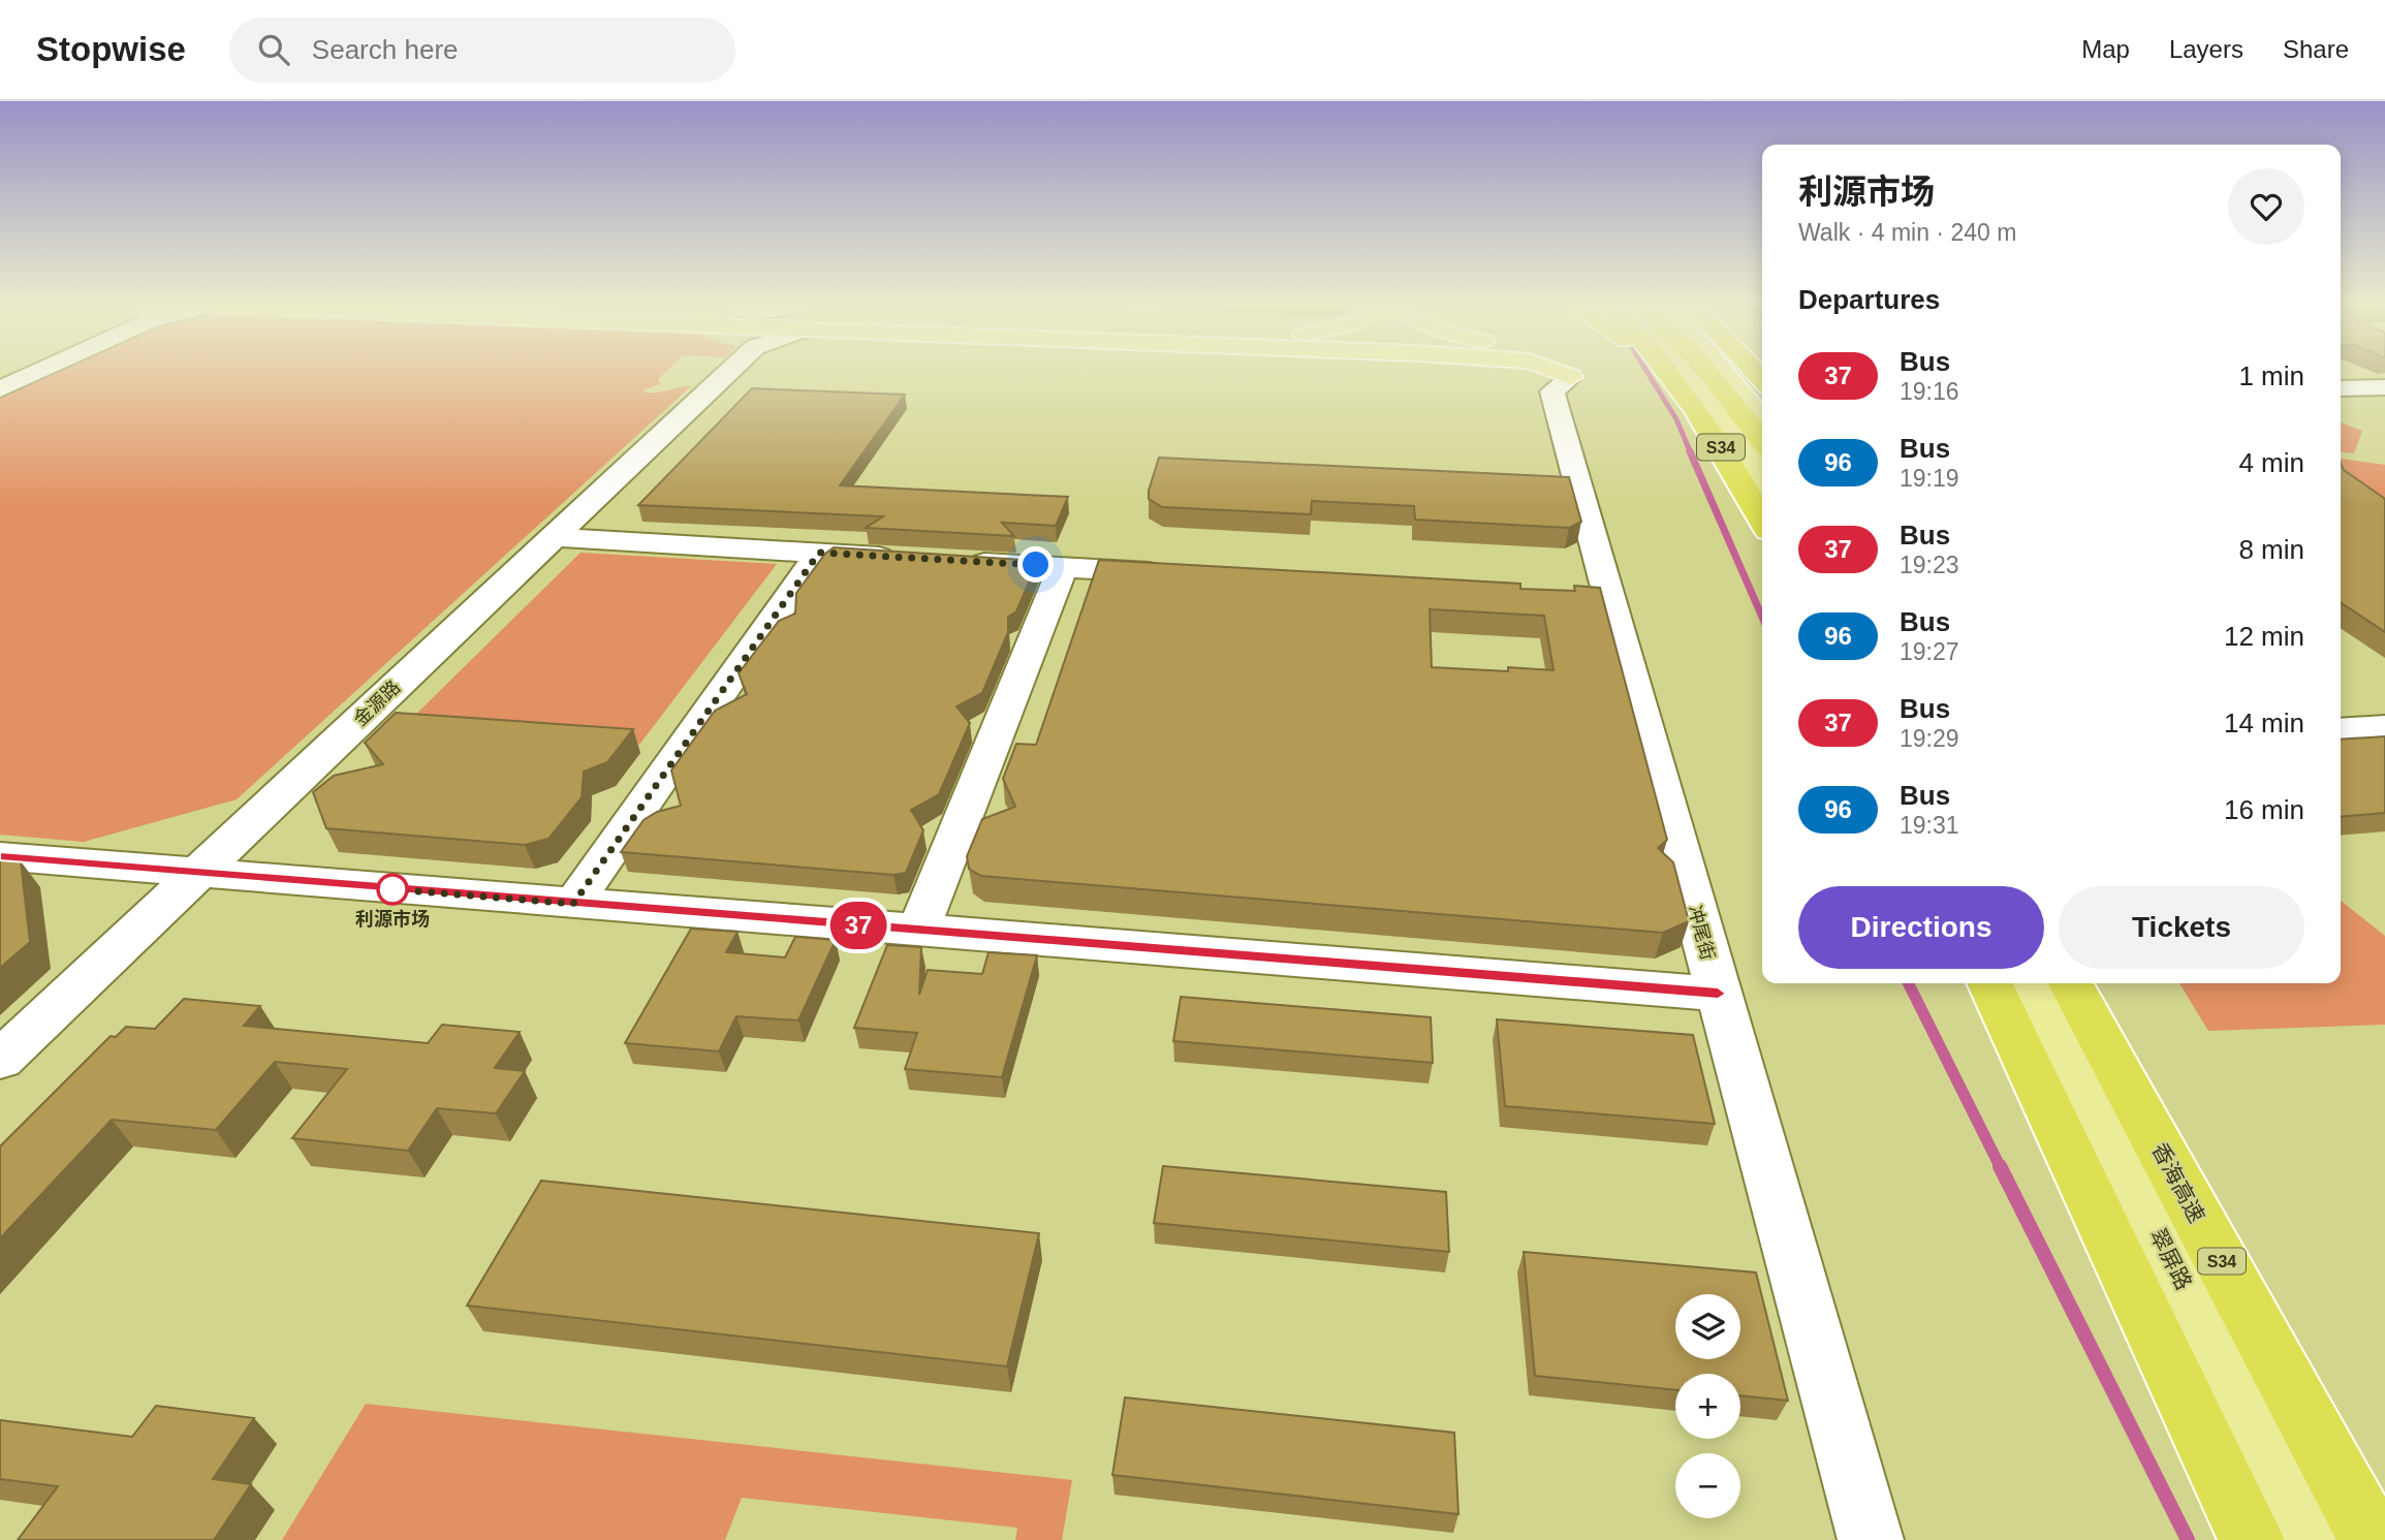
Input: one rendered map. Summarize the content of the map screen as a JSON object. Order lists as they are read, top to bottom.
{
  "streets": {
    "highway": ["S34", "香海高速"],
    "main road": ["翠屏路"],
    "street": ["金源路", "冲尾街"]
  },
  "places": ["利源市场"],
  "lines": ["bus line 37"],
  "page": {
    "header": "Stopwise",
    "search": "Search here",
    "nav": ["Map", "Layers", "Share"],
    "on_map": "37",
    "heading": [
      ["利源市场", "Walk · 4 min · 240 m"],
      "Departures"
    ],
    "list": [
      {
        "mark": "37",
        "name": "Bus",
        "note": "19:16",
        "value": "1 min"
      },
      {
        "mark": "96",
        "name": "Bus",
        "note": "19:19",
        "value": "4 min"
      },
      {
        "mark": "37",
        "name": "Bus",
        "note": "19:23",
        "value": "8 min"
      },
      {
        "mark": "96",
        "name": "Bus",
        "note": "19:27",
        "value": "12 min"
      },
      {
        "mark": "37",
        "name": "Bus",
        "note": "19:29",
        "value": "14 min"
      },
      {
        "mark": "96",
        "name": "Bus",
        "note": "19:31",
        "value": "16 min"
      }
    ],
    "buttons": ["Directions", "Tickets"],
    "map_buttons": ["+", "−"]
  }
}
